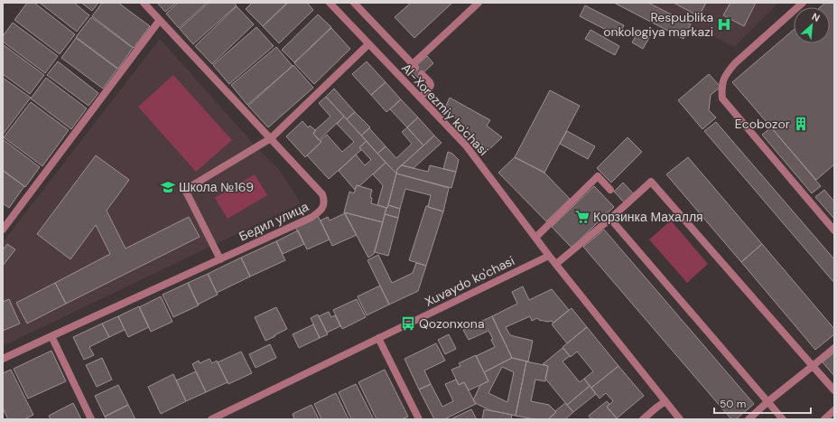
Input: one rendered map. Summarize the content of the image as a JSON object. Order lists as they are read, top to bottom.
{
  "streets": {
    "street": ["Al-Xorezmiy ko'chasi", "Бедил улица", "Xuvaydo ko'chasi"]
  },
  "crossings": [
    ["Al-Xorezmiy ko'chasi", "Xuvaydo ko'chasi"]
  ],
  "places": {
    "hospital": ["Respublika onkologiya markazi"],
    "building": ["Ecobozor"],
    "school or university": ["Школа №169"],
    "supermarket": ["Корзинка Махалля"],
    "bus stop": ["Qozonxona"]
  },
  "scale_bar": "50 m",
  "north": "top right"
}
